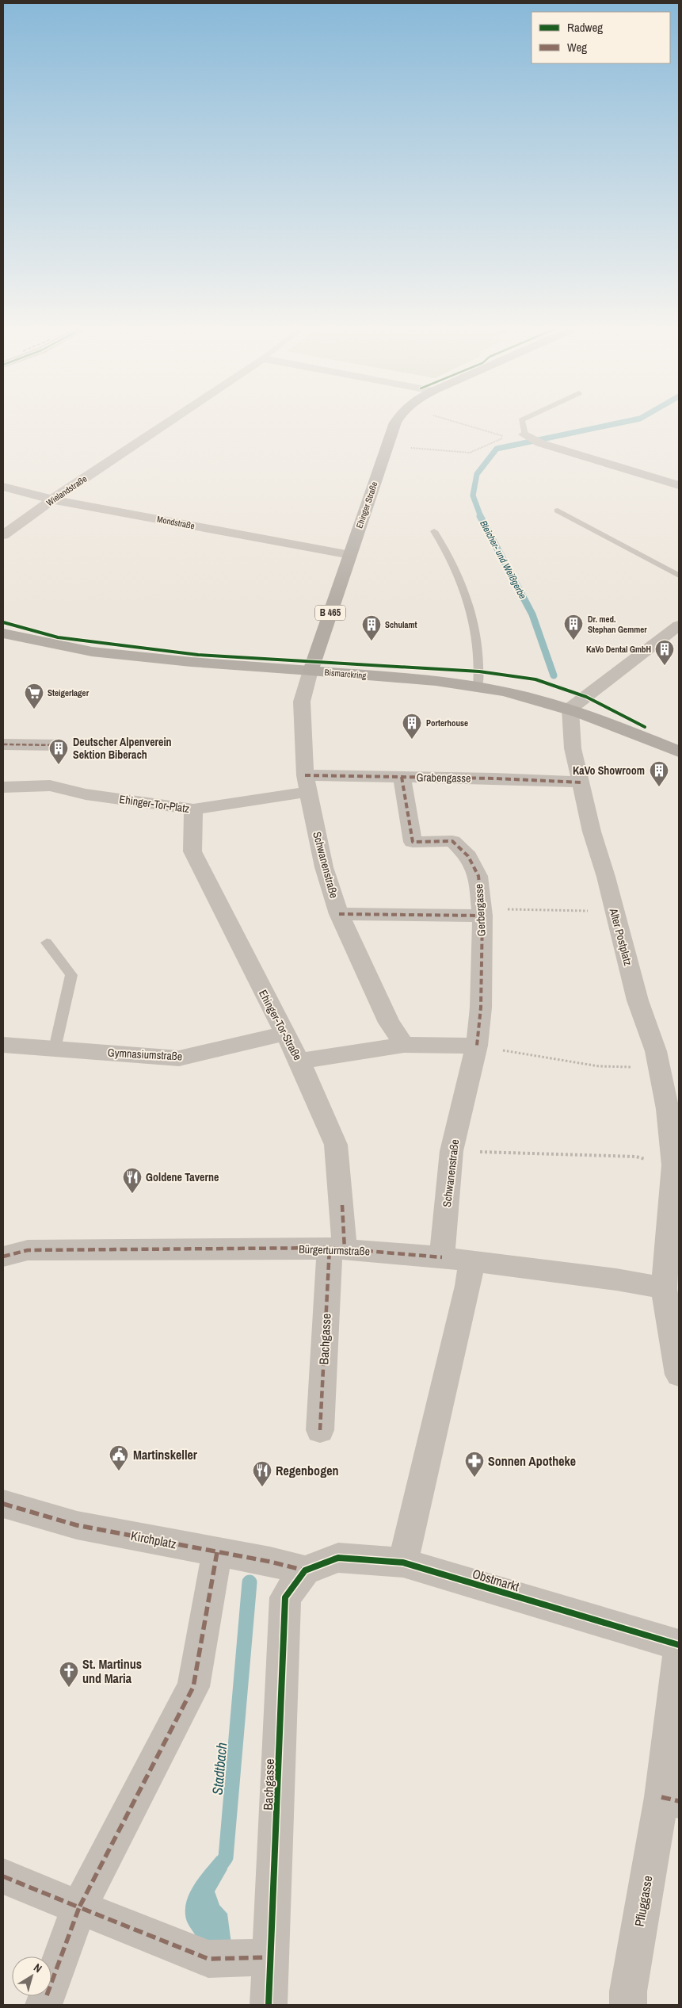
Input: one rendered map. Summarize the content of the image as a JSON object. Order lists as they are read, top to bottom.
{
  "streets": {
    "main road": ["Ehinger Straße", "B 465", "Bismarckring"],
    "street": [
      "Wielandstraße",
      "Mondstraße",
      "Grabengasse",
      "Ehinger-Tor-Platz",
      "Schwanenstraße",
      "Gerbergasse",
      "Alter Postplatz",
      "Ehinger-Tor-Straße",
      "Gymnasiumstraße",
      "Bürgerturmstraße",
      "Bachgasse",
      "Kirchplatz",
      "Obstmarkt",
      "Pfluggasse"
    ]
  },
  "crossings": [
    ["Wielandstraße", "Mondstraße"],
    ["Ehinger Straße", "Mondstraße"],
    ["Ehinger Straße", "Bismarckring"],
    ["Ehinger Straße", "Schwanenstraße"],
    ["Bismarckring", "Schwanenstraße"],
    ["Bismarckring", "Alter Postplatz"],
    ["Grabengasse", "Ehinger-Tor-Platz"],
    ["Grabengasse", "Schwanenstraße"],
    ["Grabengasse", "Gerbergasse"],
    ["Grabengasse", "Alter Postplatz"],
    ["Ehinger-Tor-Platz", "Schwanenstraße"],
    ["Ehinger-Tor-Platz", "Ehinger-Tor-Straße"],
    ["Schwanenstraße", "Gerbergasse"],
    ["Schwanenstraße", "Bürgerturmstraße"],
    ["Ehinger-Tor-Straße", "Gymnasiumstraße"],
    ["Ehinger-Tor-Straße", "Bürgerturmstraße"],
    ["Ehinger-Tor-Straße", "Bachgasse"],
    ["Bürgerturmstraße", "Bachgasse"],
    ["Bachgasse", "Kirchplatz"],
    ["Bachgasse", "Obstmarkt"],
    ["Kirchplatz", "Obstmarkt"]
  ],
  "water": ["Bleicher- und Weißgerbe", "Stadtbach"],
  "places": {
    "building": [
      "Dr. med. Stephan Gemmer",
      "Schulamt",
      "KaVo Dental GmbH",
      "Porterhouse",
      "Deutscher Alpenverein Sektion Biberach",
      "KaVo Showroom"
    ],
    "supermarket": ["Steigerlager"],
    "restaurant": ["Goldene Taverne", "Regenbogen"],
    "public building": ["Martinskeller"],
    "pharmacy": ["Sonnen Apotheke"],
    "church": ["St. Martinus und Maria"]
  },
  "legend": ["Radweg", "Weg"],
  "north": "top right"
}
